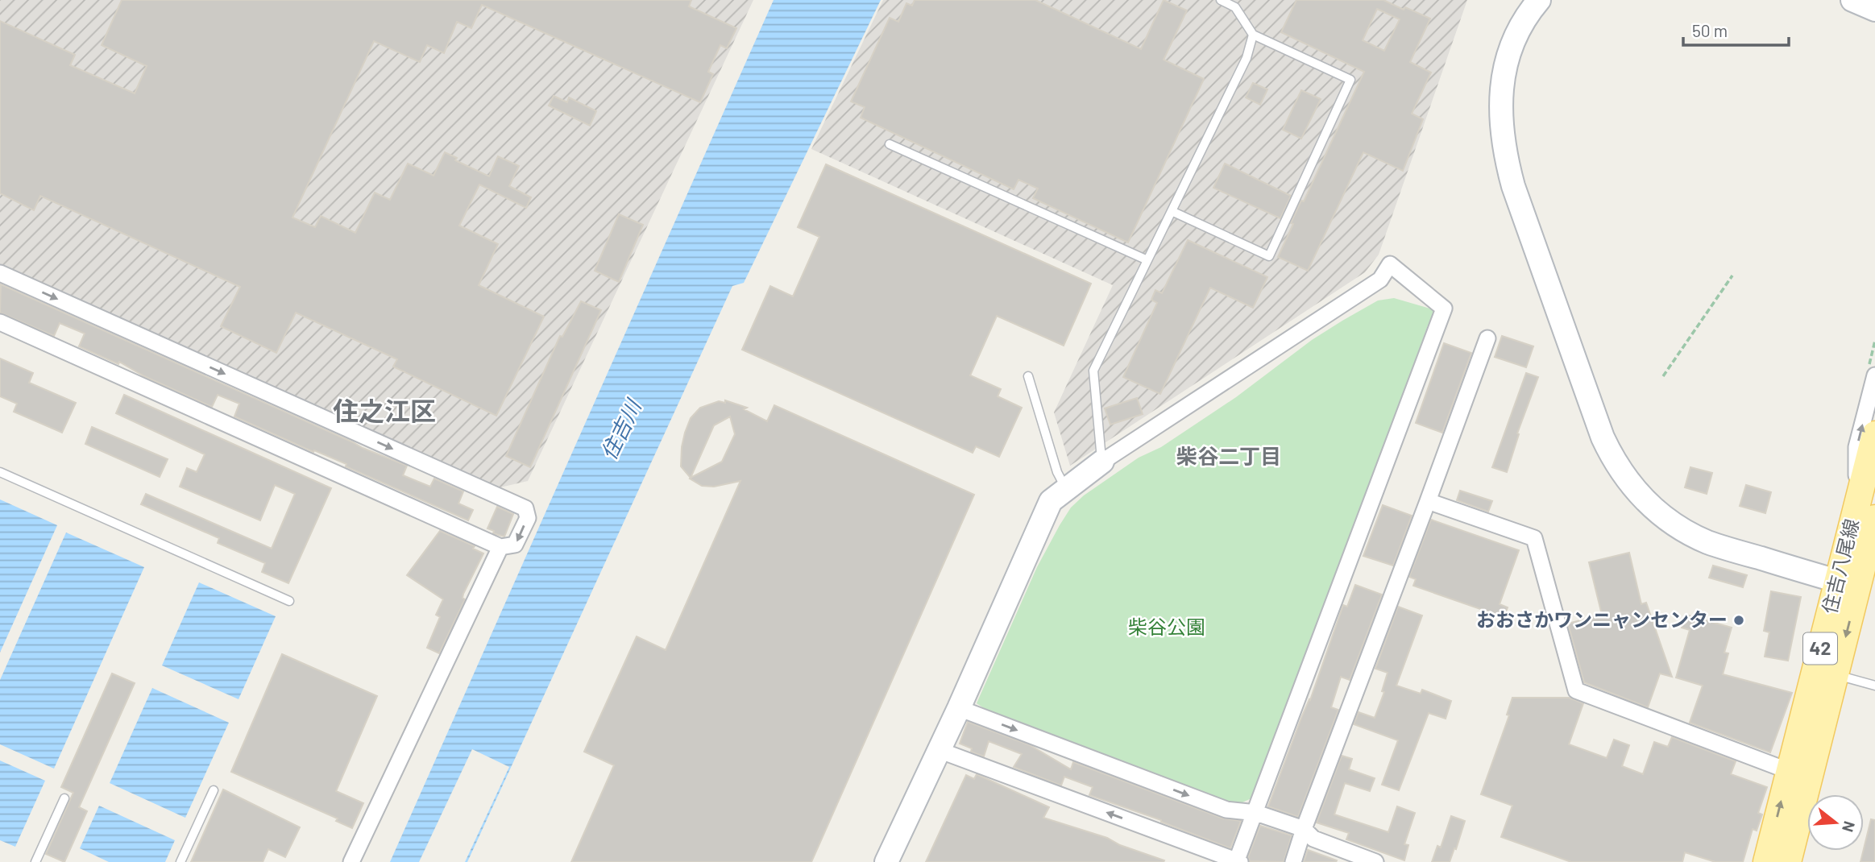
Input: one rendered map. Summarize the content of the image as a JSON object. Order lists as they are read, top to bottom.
{
  "streets": {
    "main road": ["住吉八尾線", "42"]
  },
  "districts": ["住之江区", "柴谷二丁目"],
  "water": ["住吉川"],
  "parks": ["柴谷公園"],
  "places": ["おおさかワンニャンセンター"],
  "scale_bar": "50 m",
  "north": "right"
}
